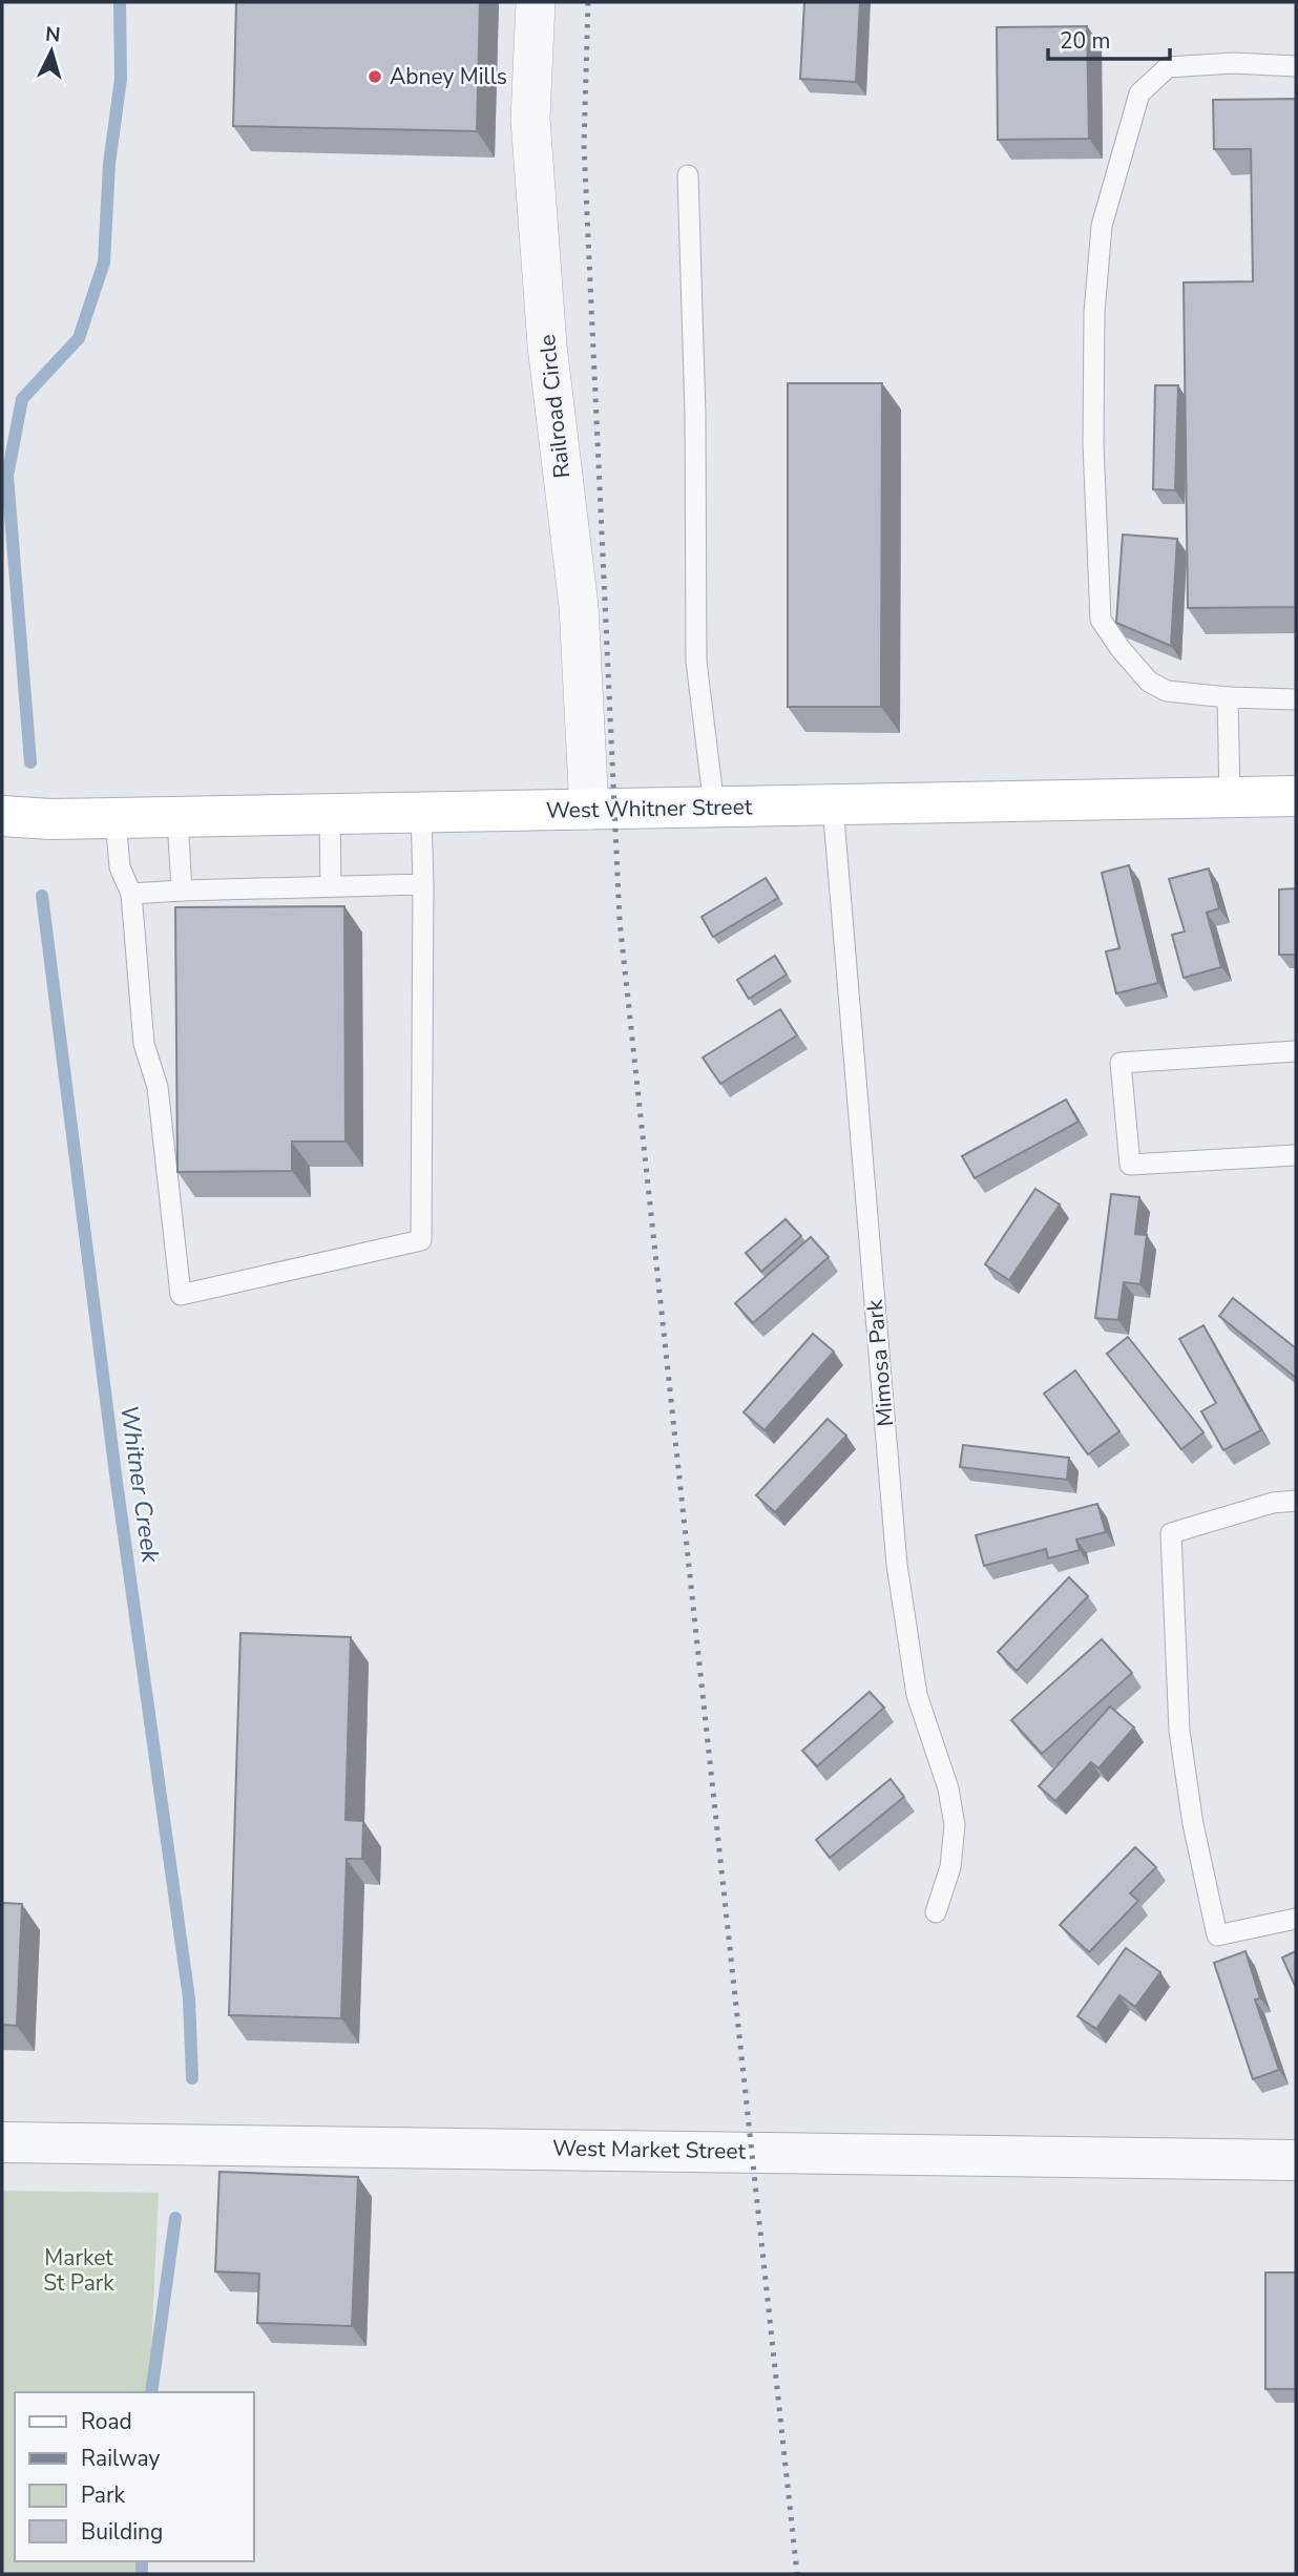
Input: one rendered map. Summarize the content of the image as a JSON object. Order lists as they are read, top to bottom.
{
  "streets": {
    "main road": ["West Whitner Street"],
    "street": ["Railroad Circle", "West Market Street"],
    "lane": ["Mimosa Park"]
  },
  "crossings": [
    ["Railroad Circle", "West Whitner Street"],
    ["West Whitner Street", "Mimosa Park"]
  ],
  "water": ["Whitner Creek"],
  "parks": ["Market St Park"],
  "places": ["Abney Mills"],
  "legend": [
    "Road",
    "Railway",
    "Park",
    "Building"
  ],
  "scale_bar": "20 m",
  "north": "top"
}
